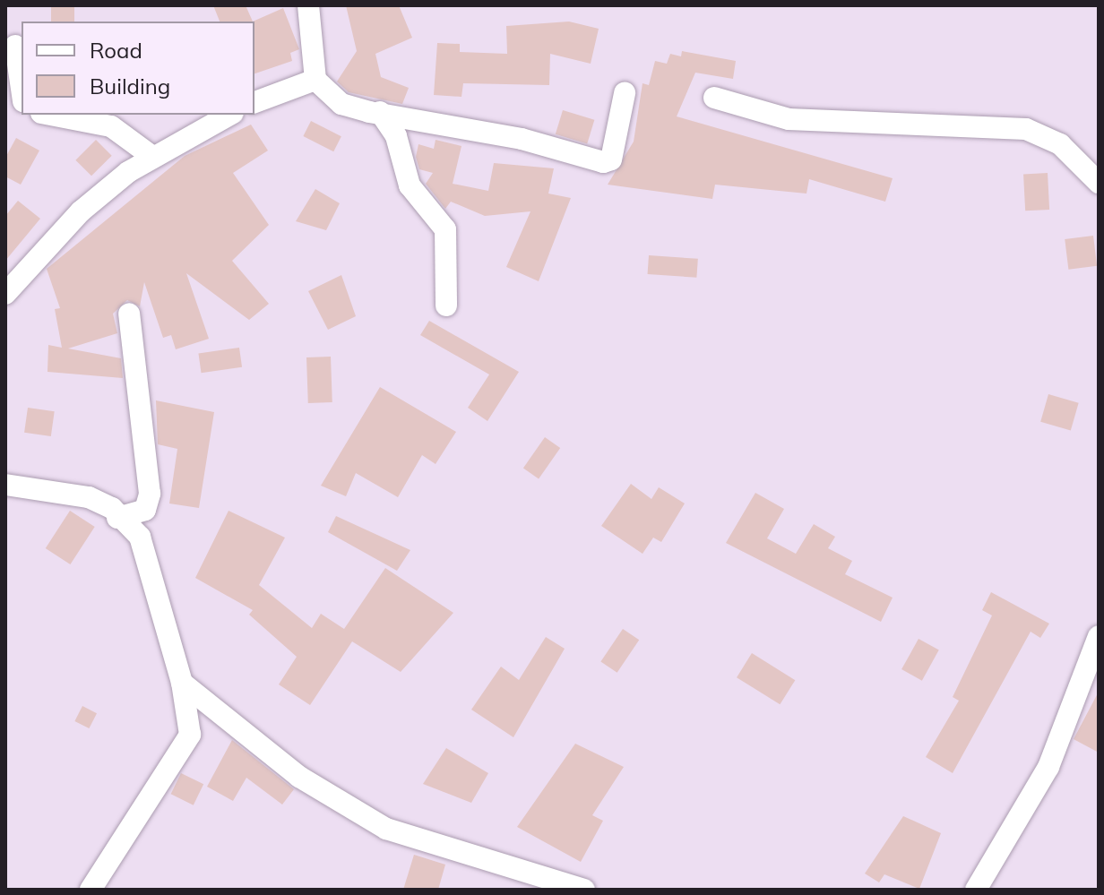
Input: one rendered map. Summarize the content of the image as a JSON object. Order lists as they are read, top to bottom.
{
  "legend": ["Road", "Building"]
}
